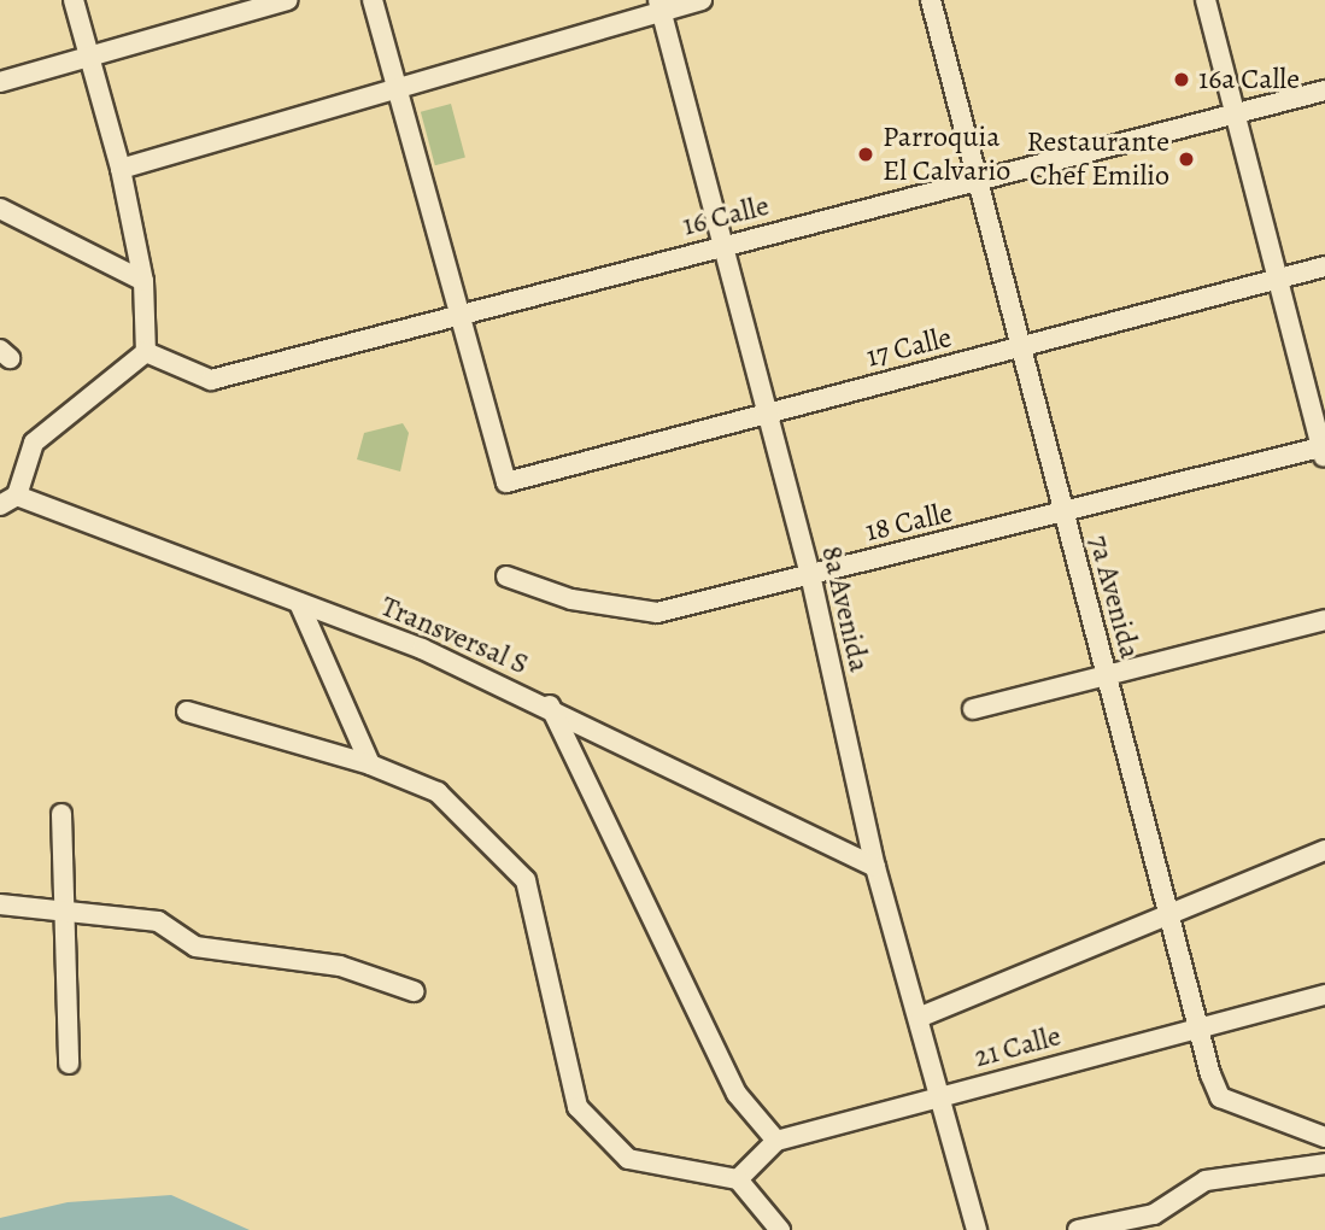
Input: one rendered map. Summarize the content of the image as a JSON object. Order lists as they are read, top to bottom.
{
  "streets": {
    "street": [
      "16 Calle",
      "17 Calle",
      "18 Calle",
      "7a Avenida",
      "8a Avenida",
      "Transversal S",
      "21 Calle"
    ]
  },
  "crossings": [
    ["16 Calle", "17 Calle"],
    ["16 Calle", "7a Avenida"],
    ["16 Calle", "8a Avenida"],
    ["17 Calle", "7a Avenida"],
    ["17 Calle", "8a Avenida"],
    ["18 Calle", "7a Avenida"],
    ["18 Calle", "8a Avenida"],
    ["7a Avenida", "21 Calle"],
    ["8a Avenida", "Transversal S"],
    ["8a Avenida", "21 Calle"]
  ],
  "places": ["16a Calle", "Parroquia El Calvario", "Restaurante Chef Emilio"]
}
